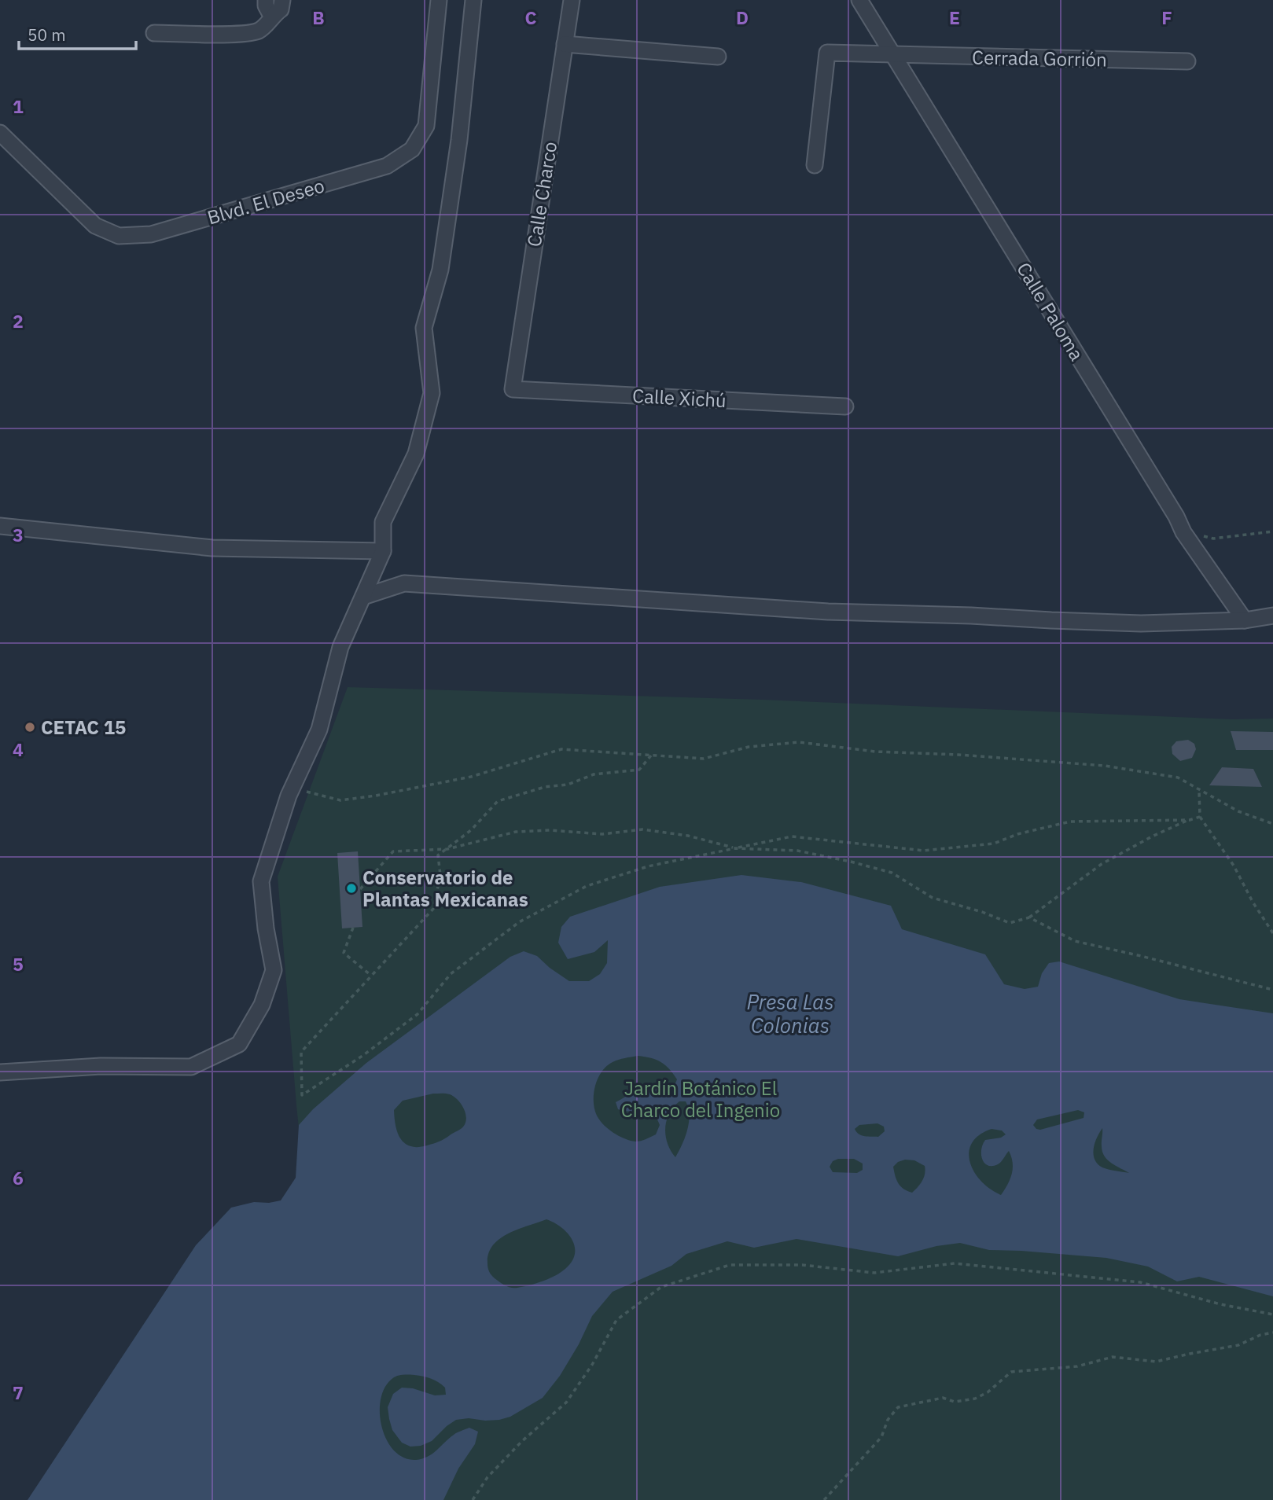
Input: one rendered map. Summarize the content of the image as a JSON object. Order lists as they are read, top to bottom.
{
  "streets": {
    "street": [
      "Cerrada Gorrión",
      "Calle Charco",
      "Blvd. El Deseo",
      "Calle Paloma",
      "Calle Xichú"
    ]
  },
  "crossings": [
    ["Cerrada Gorrión", "Calle Paloma"],
    ["Calle Charco", "Calle Xichú"]
  ],
  "water": ["Presa Las Colonias"],
  "parks": ["Jardín Botánico El Charco del Ingenio"],
  "places": ["CETAC 15", "Conservatorio de Plantas Mexicanas"],
  "scale_bar": "50 m",
  "grid": {
    "columns": [
      "B",
      "C",
      "D",
      "E",
      "F"
    ],
    "rows": [
      "1",
      "2",
      "3",
      "4",
      "5",
      "6",
      "7"
    ]
  }
}
